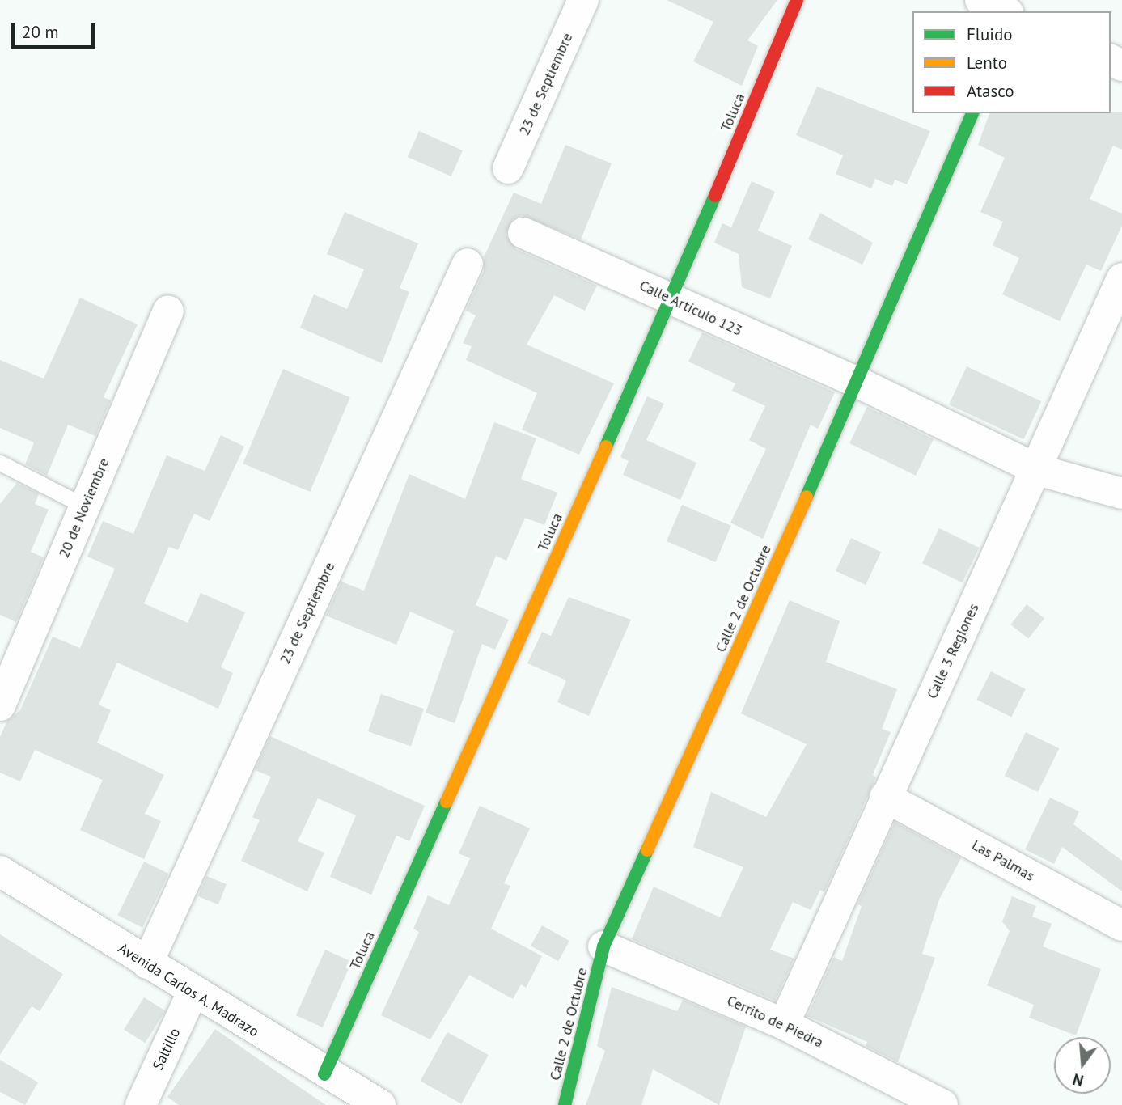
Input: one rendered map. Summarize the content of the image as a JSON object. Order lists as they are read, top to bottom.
{
  "streets": {
    "street": [
      "23 de Septiembre",
      "Toluca",
      "Calle Artículo 123",
      "20 de Noviembre",
      "Calle 2 de Octubre",
      "Calle 3 Regiones",
      "Las Palmas",
      "Avenida Carlos A. Madrazo",
      "Cerrito de Piedra",
      "Saltillo"
    ]
  },
  "crossings": [
    ["23 de Septiembre", "Avenida Carlos A. Madrazo"],
    ["Toluca", "Calle Artículo 123"],
    ["Toluca", "Avenida Carlos A. Madrazo"],
    ["Calle Artículo 123", "Calle 2 de Octubre"],
    ["Calle Artículo 123", "Calle 3 Regiones"],
    ["Calle 2 de Octubre", "Cerrito de Piedra"],
    ["Calle 3 Regiones", "Las Palmas"],
    ["Calle 3 Regiones", "Cerrito de Piedra"],
    ["Avenida Carlos A. Madrazo", "Saltillo"]
  ],
  "legend": ["Fluido", "Lento", "Atasco"],
  "scale_bar": "20 m",
  "north": "bottom"
}
